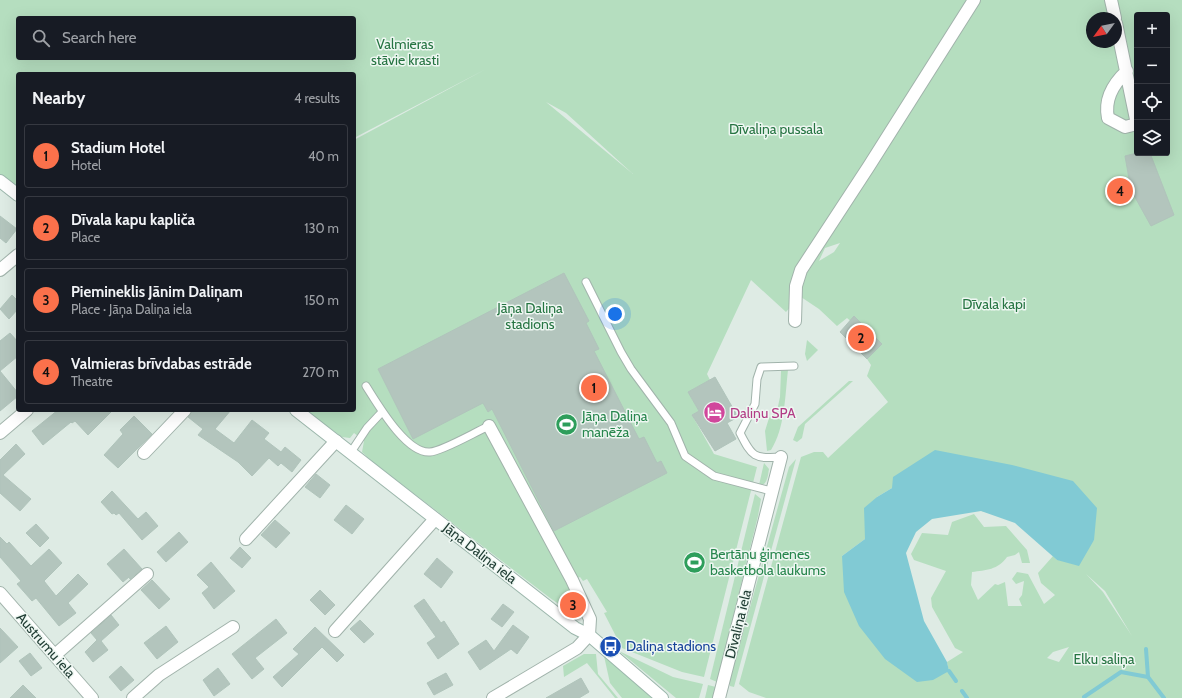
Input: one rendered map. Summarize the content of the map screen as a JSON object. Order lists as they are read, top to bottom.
{
  "streets": {
    "street": ["Jāņa Daliņa iela", "Dīvaliņa iela", "Austrumu iela"]
  },
  "parks": [
    "Valmieras stāvie krasti",
    "Dīvaliņa pussala",
    "Dīvala kapi",
    "Jāņa Daliņa stadions",
    "Elku saliņa"
  ],
  "places": {
    "hotel": ["Daliņu SPA"],
    "sports": ["Jāņa Daliņa manēža", "Bertānu ģimenes basketbola laukums"],
    "bus stop": ["Daliņa stadions"]
  },
  "north": "bottom left",
  "page": {
    "map_buttons": ["+", "−"],
    "search": "Search here",
    "heading": ["Nearby", "4 results"],
    "list": [
      {
        "mark": "1",
        "name": "Stadium Hotel",
        "note": "Hotel",
        "value": "40 m"
      },
      {
        "mark": "2",
        "name": "Dīvala kapu kapliča",
        "note": "Place",
        "value": "130 m"
      },
      {
        "mark": "3",
        "name": "Piemineklis Jānim Daliņam",
        "note": "Place · Jāņa Daliņa iela",
        "value": "150 m"
      },
      {
        "mark": "4",
        "name": "Valmieras brīvdabas estrāde",
        "note": "Theatre",
        "value": "270 m"
      }
    ],
    "pins": [
      "4",
      "2",
      "1",
      "3"
    ]
  }
}
